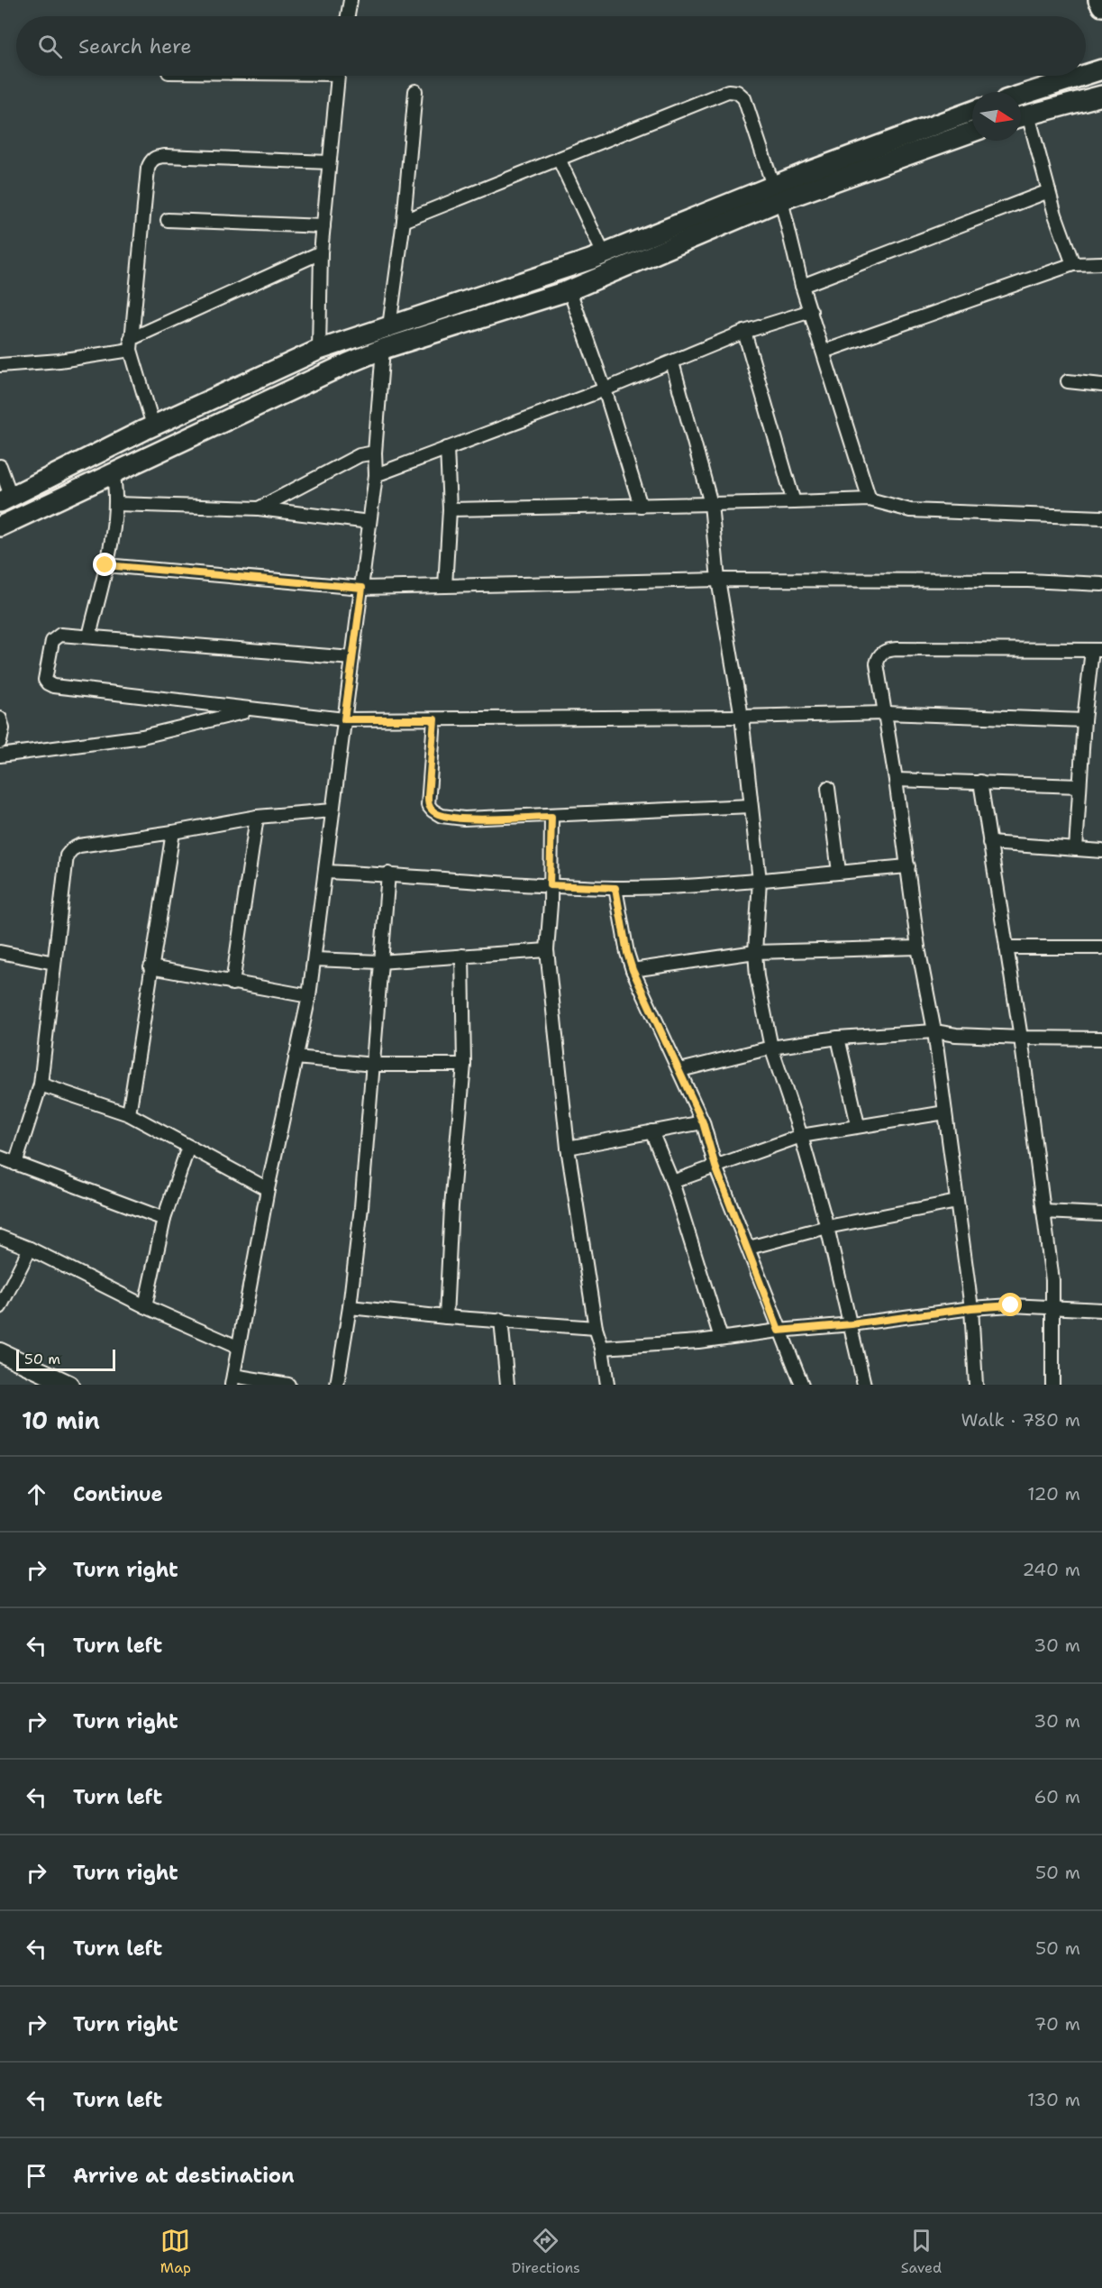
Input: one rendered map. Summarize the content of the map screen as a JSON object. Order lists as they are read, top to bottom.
{
  "scale_bar": "50 m",
  "north": "right",
  "page": {
    "search": "Search here",
    "scale": "50 m",
    "heading": ["10 min", "Walk · 780 m"],
    "list": [
      ["Continue", "120 m"],
      ["Turn right", "240 m"],
      ["Turn left", "30 m"],
      ["Turn right", "30 m"],
      ["Turn left", "60 m"],
      ["Turn right", "50 m"],
      ["Turn left", "50 m"],
      ["Turn right", "70 m"],
      ["Turn left", "130 m"],
      "Arrive at destination"
    ],
    "nav": ["Map", "Directions", "Saved"]
  }
}
